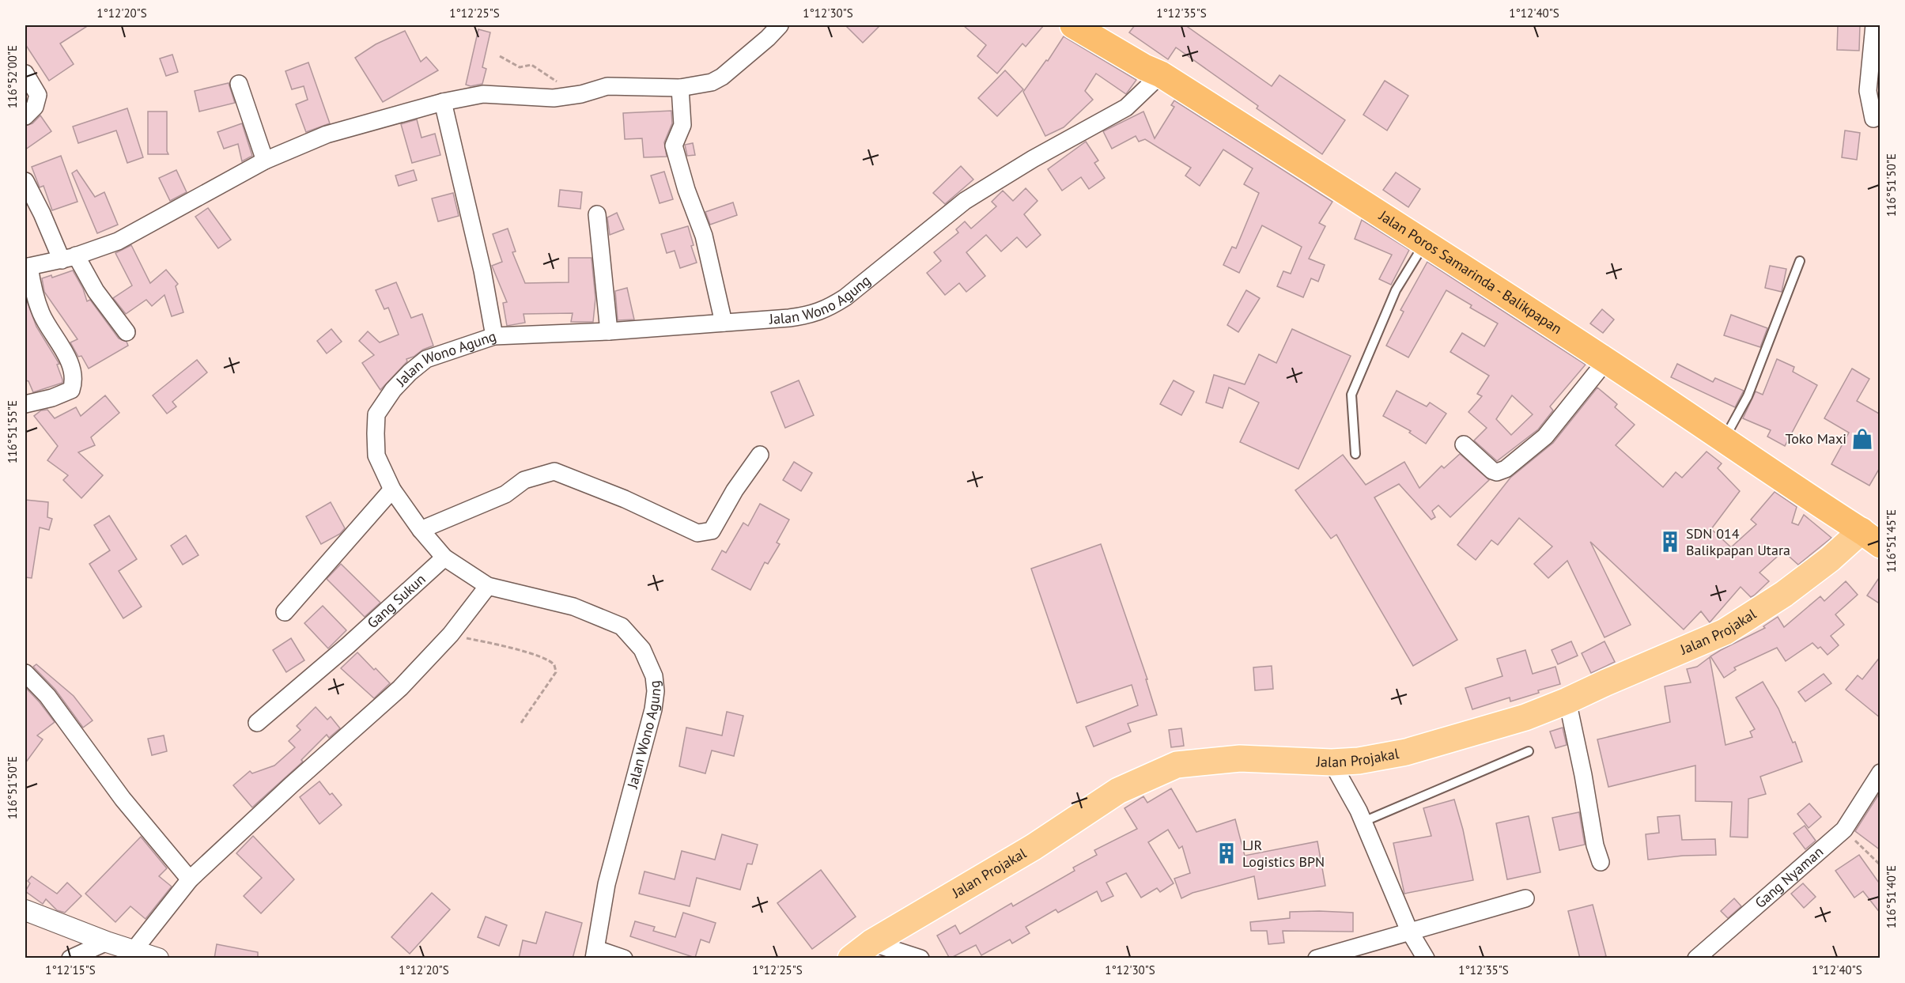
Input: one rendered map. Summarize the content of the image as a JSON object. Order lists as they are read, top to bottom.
{
  "streets": {
    "highway": ["Jalan Poros Samarinda - Balikpapan"],
    "main road": ["Jalan Projakal"],
    "street": ["Jalan Wono Agung", "Gang Sukun", "Gang Nyaman"]
  },
  "crossings": [
    ["Jalan Poros Samarinda - Balikpapan", "Jalan Wono Agung"],
    ["Jalan Poros Samarinda - Balikpapan", "Jalan Projakal"],
    ["Jalan Wono Agung", "Gang Sukun"]
  ],
  "places": {
    "shop": ["Toko Maxi"],
    "building": ["SDN 014 Balikpapan Utara", "LJR Logistics BPN"]
  },
  "coordinates": [
    "1°12'20\"S",
    "1°12'25\"S",
    "1°12'30\"S",
    "1°12'35\"S",
    "1°12'40\"S",
    "116°52'00\"E",
    "116°51'50\"E",
    "116°51'55\"E",
    "116°51'45\"E",
    "116°51'40\"E",
    "1°12'15\"S"
  ]
}
